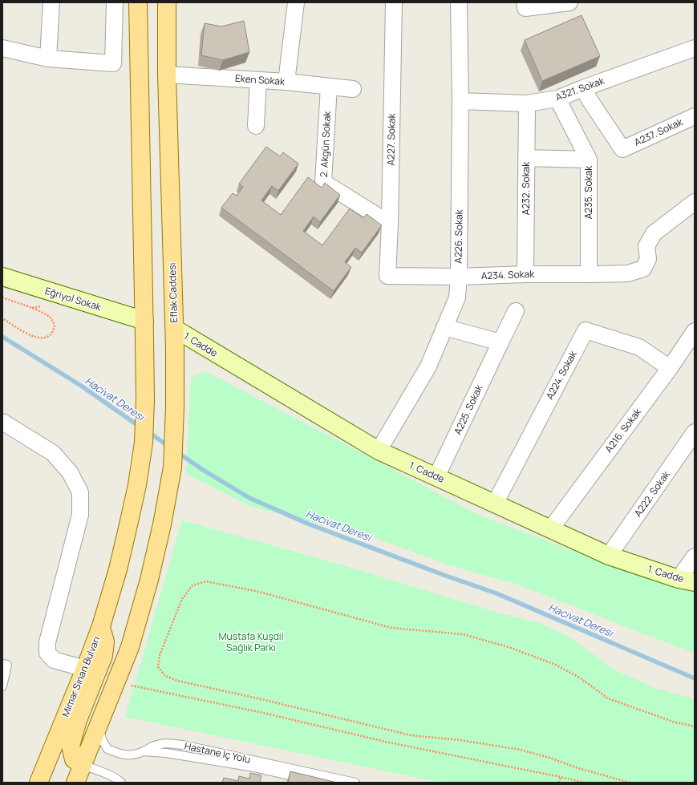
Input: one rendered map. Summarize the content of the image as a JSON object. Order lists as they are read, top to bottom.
{
  "streets": {
    "main road": [
      "Eflak Caddesi",
      "Eğriyol Sokak",
      "1. Cadde",
      "Mimar Sinan Bulvarı"
    ],
    "street": [
      "Eken Sokak",
      "A321. Sokak",
      "A237. Sokak",
      "A227. Sokak",
      "2. Akgün Sokak",
      "A232. Sokak",
      "A235. Sokak",
      "A226. Sokak",
      "A234. Sokak",
      "A224. Sokak",
      "A225. Sokak",
      "A216. Sokak",
      "A222. Sokak"
    ],
    "lane": ["Hastane İç Yolu"]
  },
  "crossings": [
    ["Eken Sokak", "2. Akgün Sokak"],
    ["Eken Sokak", "Eflak Caddesi"],
    ["A321. Sokak", "A237. Sokak"],
    ["A321. Sokak", "A232. Sokak"],
    ["A321. Sokak", "A235. Sokak"],
    ["A321. Sokak", "A226. Sokak"],
    ["A227. Sokak", "2. Akgün Sokak"],
    ["A227. Sokak", "A234. Sokak"],
    ["A232. Sokak", "A234. Sokak"],
    ["A235. Sokak", "A234. Sokak"],
    ["A226. Sokak", "A234. Sokak"],
    ["A226. Sokak", "1. Cadde"],
    ["Eflak Caddesi", "1. Cadde"],
    ["Eğriyol Sokak", "Mimar Sinan Bulvarı"],
    ["1. Cadde", "A224. Sokak"],
    ["1. Cadde", "A225. Sokak"],
    ["1. Cadde", "A216. Sokak"],
    ["1. Cadde", "A222. Sokak"],
    ["A224. Sokak", "A216. Sokak"]
  ],
  "water": ["Hacivat Deresi"],
  "parks": ["Mustafa Kuşdil Sağlık Parkı"]
}
